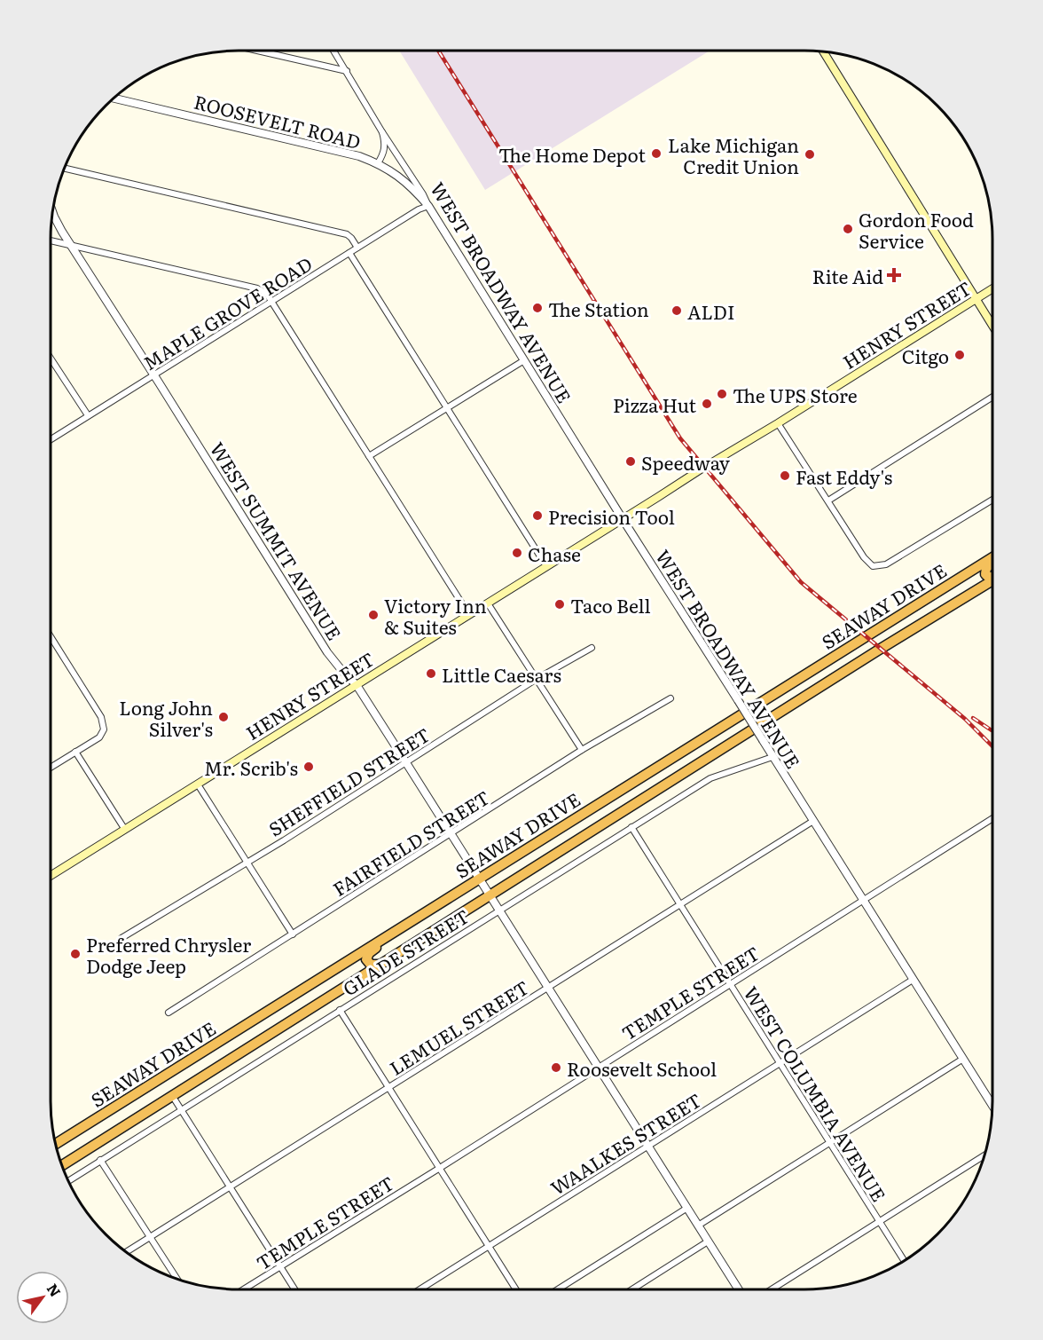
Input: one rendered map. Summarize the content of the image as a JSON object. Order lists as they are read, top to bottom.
{
  "streets": {
    "highway": ["SEAWAY DRIVE"],
    "main road": ["HENRY STREET"],
    "street": [
      "ROOSEVELT ROAD",
      "WEST BROADWAY AVENUE",
      "MAPLE GROVE ROAD",
      "WEST SUMMIT AVENUE",
      "SHEFFIELD STREET",
      "FAIRFIELD STREET",
      "GLADE STREET",
      "TEMPLE STREET",
      "LEMUEL STREET",
      "WEST COLUMBIA AVENUE",
      "WAALKES STREET"
    ]
  },
  "crossings": [
    ["ROOSEVELT ROAD", "WEST BROADWAY AVENUE"],
    ["ROOSEVELT ROAD", "MAPLE GROVE ROAD"],
    ["WEST BROADWAY AVENUE", "MAPLE GROVE ROAD"],
    ["WEST BROADWAY AVENUE", "HENRY STREET"],
    ["WEST BROADWAY AVENUE", "GLADE STREET"],
    ["WEST BROADWAY AVENUE", "TEMPLE STREET"],
    ["WEST BROADWAY AVENUE", "LEMUEL STREET"],
    ["WEST BROADWAY AVENUE", "WAALKES STREET"],
    ["MAPLE GROVE ROAD", "WEST SUMMIT AVENUE"],
    ["HENRY STREET", "WEST SUMMIT AVENUE"],
    ["WEST SUMMIT AVENUE", "SEAWAY DRIVE"],
    ["WEST SUMMIT AVENUE", "SHEFFIELD STREET"],
    ["WEST SUMMIT AVENUE", "FAIRFIELD STREET"],
    ["WEST SUMMIT AVENUE", "GLADE STREET"],
    ["WEST SUMMIT AVENUE", "TEMPLE STREET"],
    ["WEST SUMMIT AVENUE", "LEMUEL STREET"],
    ["WEST SUMMIT AVENUE", "WAALKES STREET"],
    ["GLADE STREET", "WEST COLUMBIA AVENUE"],
    ["TEMPLE STREET", "WEST COLUMBIA AVENUE"],
    ["LEMUEL STREET", "WEST COLUMBIA AVENUE"],
    ["WEST COLUMBIA AVENUE", "WAALKES STREET"]
  ],
  "places": {
    "other": [
      "The Home Depot",
      "Lake Michigan Credit Union",
      "Gordon Food Service",
      "The Station",
      "ALDI",
      "Citgo",
      "The UPS Store",
      "Pizza Hut",
      "Speedway",
      "Fast Eddy's",
      "Precision Tool",
      "Chase",
      "Taco Bell",
      "Victory Inn & Suites",
      "Little Caesars",
      "Long John Silver's",
      "Mr. Scrib's",
      "Preferred Chrysler Dodge Jeep",
      "Roosevelt School"
    ],
    "health": ["Rite Aid"]
  },
  "north": "top right"
}
